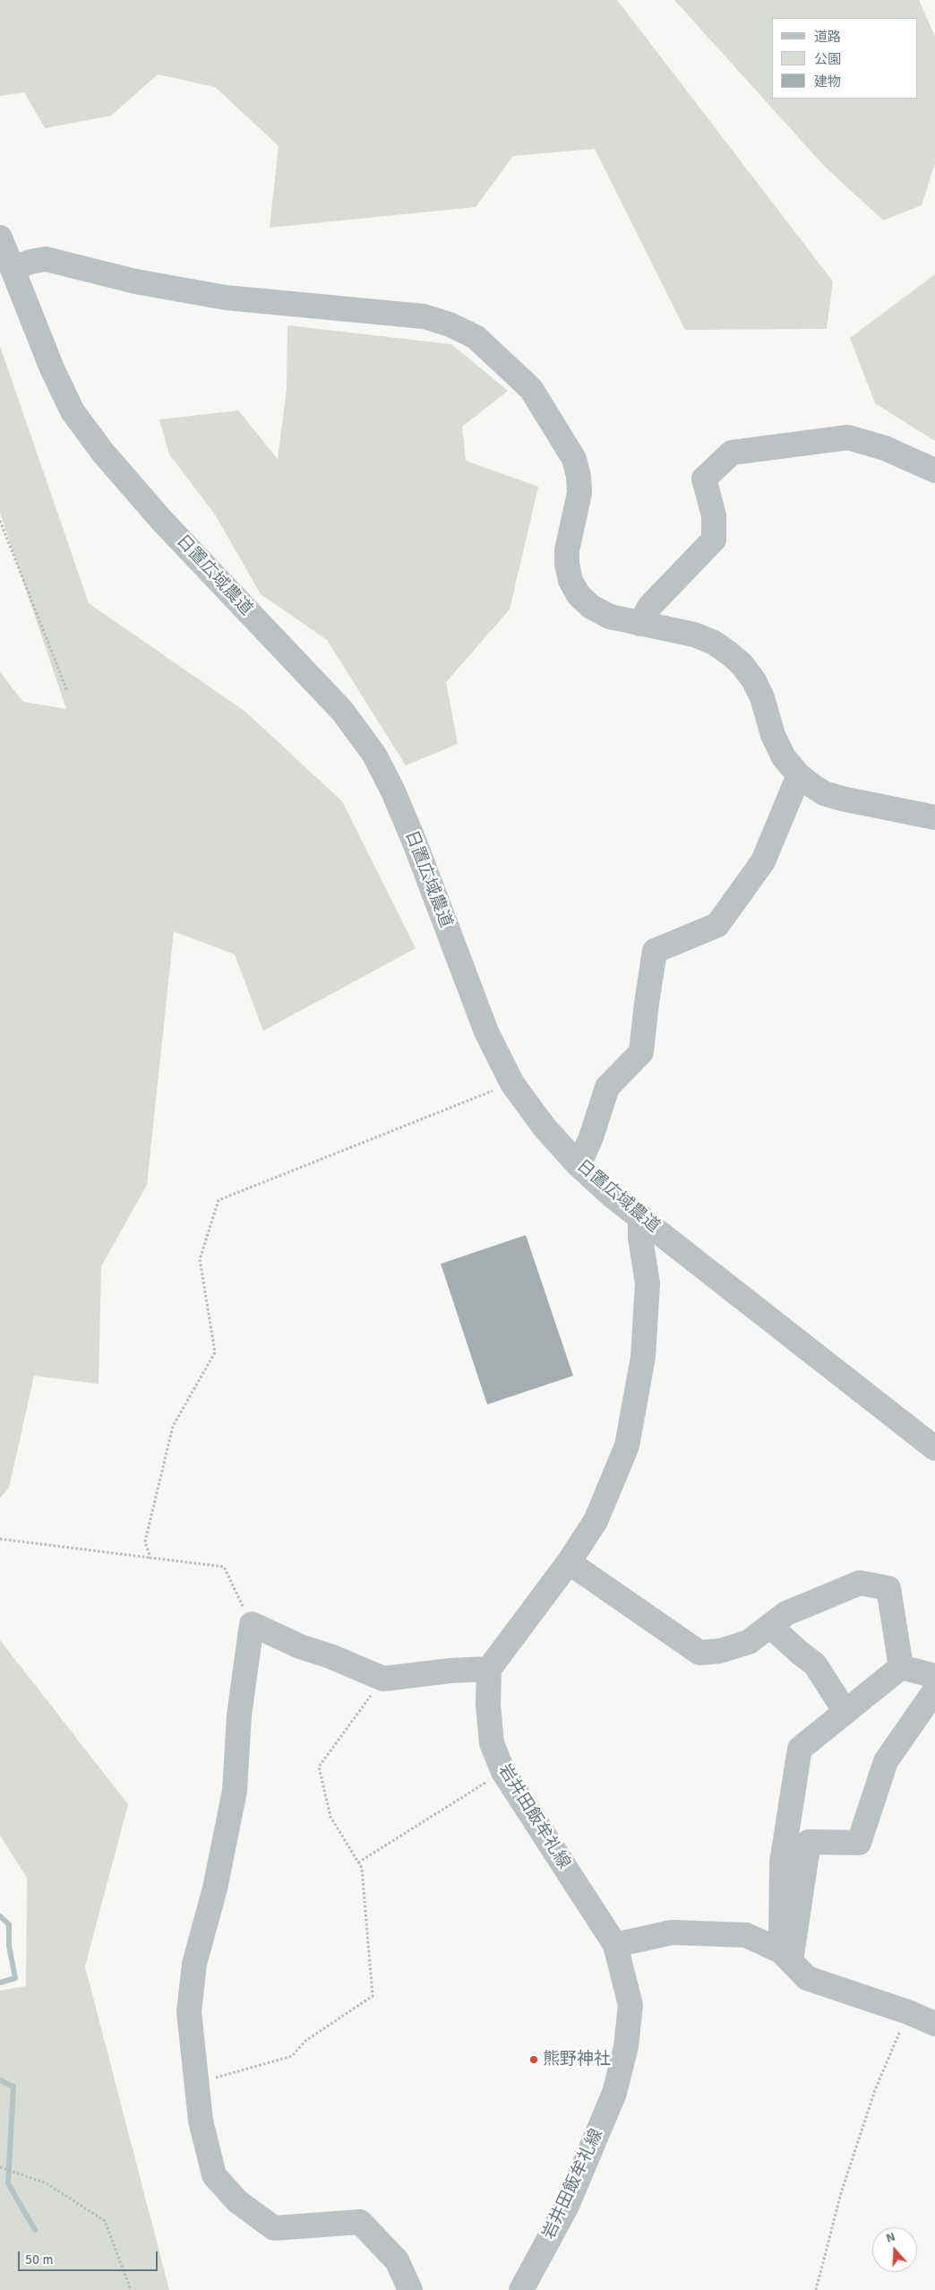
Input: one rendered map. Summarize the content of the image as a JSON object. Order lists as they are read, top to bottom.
{
  "streets": {
    "street": ["日置広域農道", "岩井田飯牟礼線"]
  },
  "places": ["熊野神社"],
  "legend": ["道路", "公園", "建物"],
  "scale_bar": "50 m",
  "north": "top"
}
